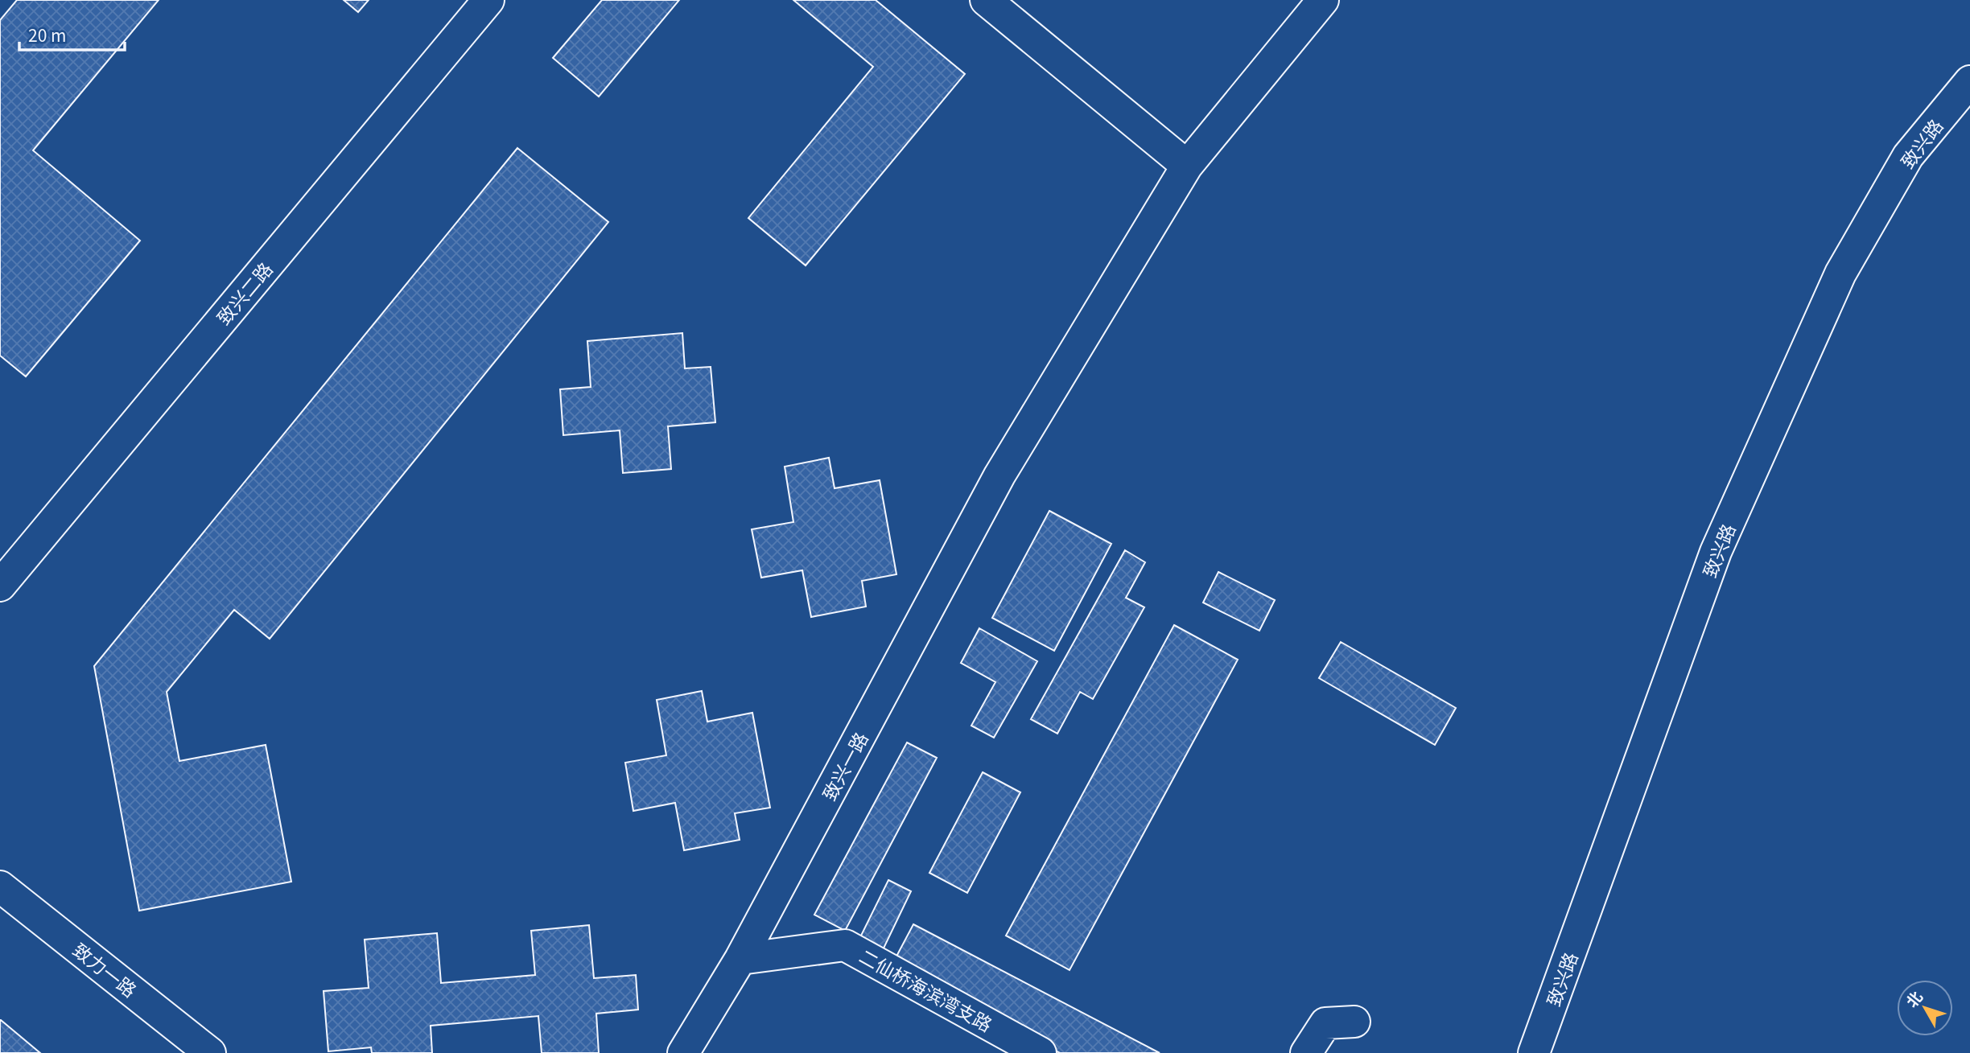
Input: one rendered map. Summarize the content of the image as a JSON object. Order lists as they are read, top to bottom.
{
  "streets": {
    "street": [
      "致兴路",
      "致兴二路",
      "致兴一路",
      "致力一路",
      "二仙桥海滨湾支路"
    ]
  },
  "crossings": [
    ["致兴一路", "二仙桥海滨湾支路"]
  ],
  "scale_bar": "20 m",
  "north": "top left"
}
